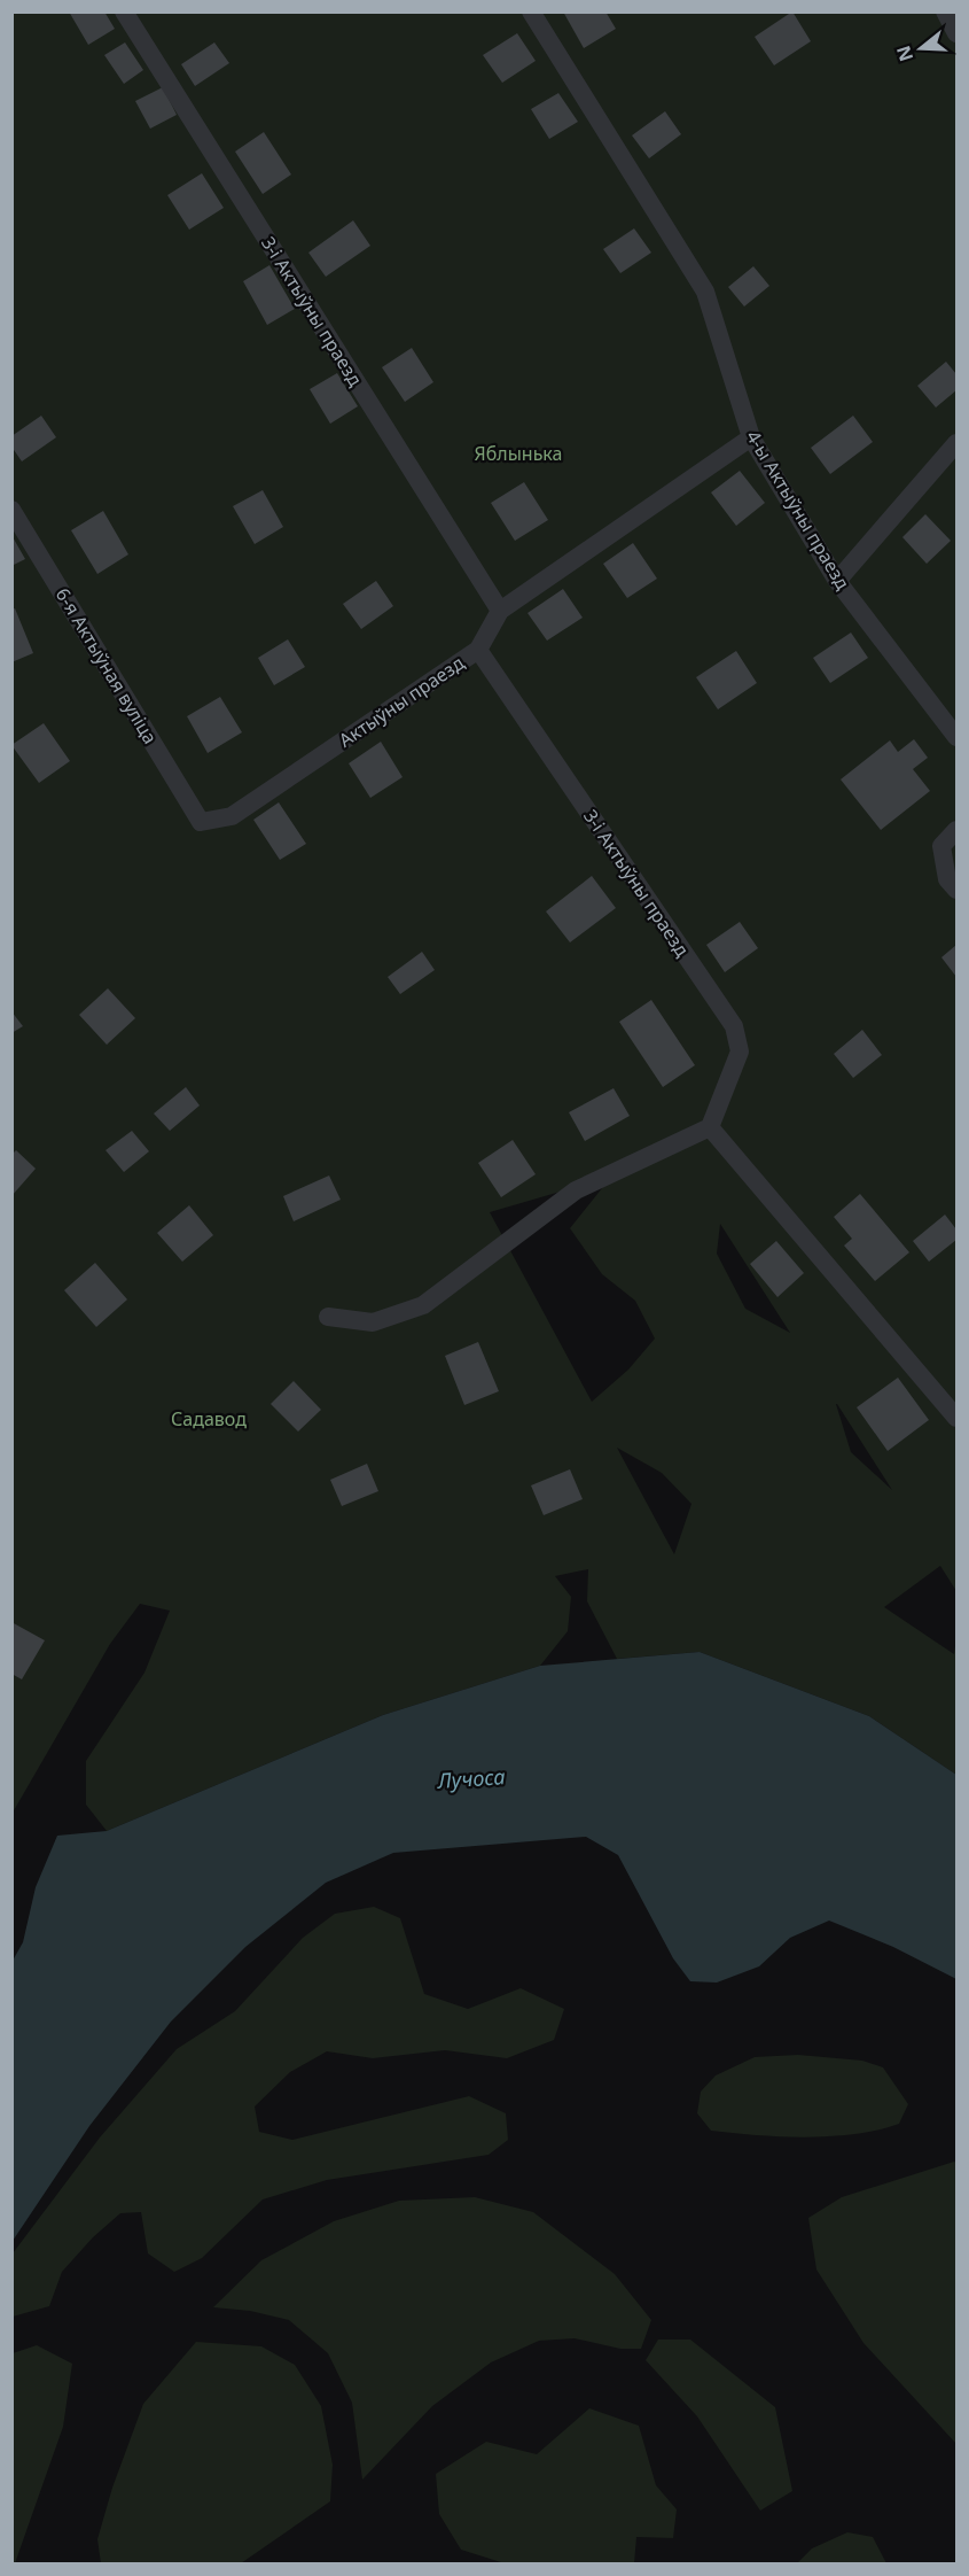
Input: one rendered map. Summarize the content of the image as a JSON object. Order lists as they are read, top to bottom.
{
  "streets": {
    "lane": [
      "3-і Актыўны праезд",
      "4-ы Актыўны праезд",
      "6-я Актыўная вуліца",
      "Актыўны праезд"
    ]
  },
  "crossings": [
    ["3-і Актыўны праезд", "Актыўны праезд"],
    ["4-ы Актыўны праезд", "Актыўны праезд"],
    ["6-я Актыўная вуліца", "Актыўны праезд"]
  ],
  "water": ["Лучоса"],
  "parks": ["Яблынька", "Садавод"],
  "north": "left"
}
